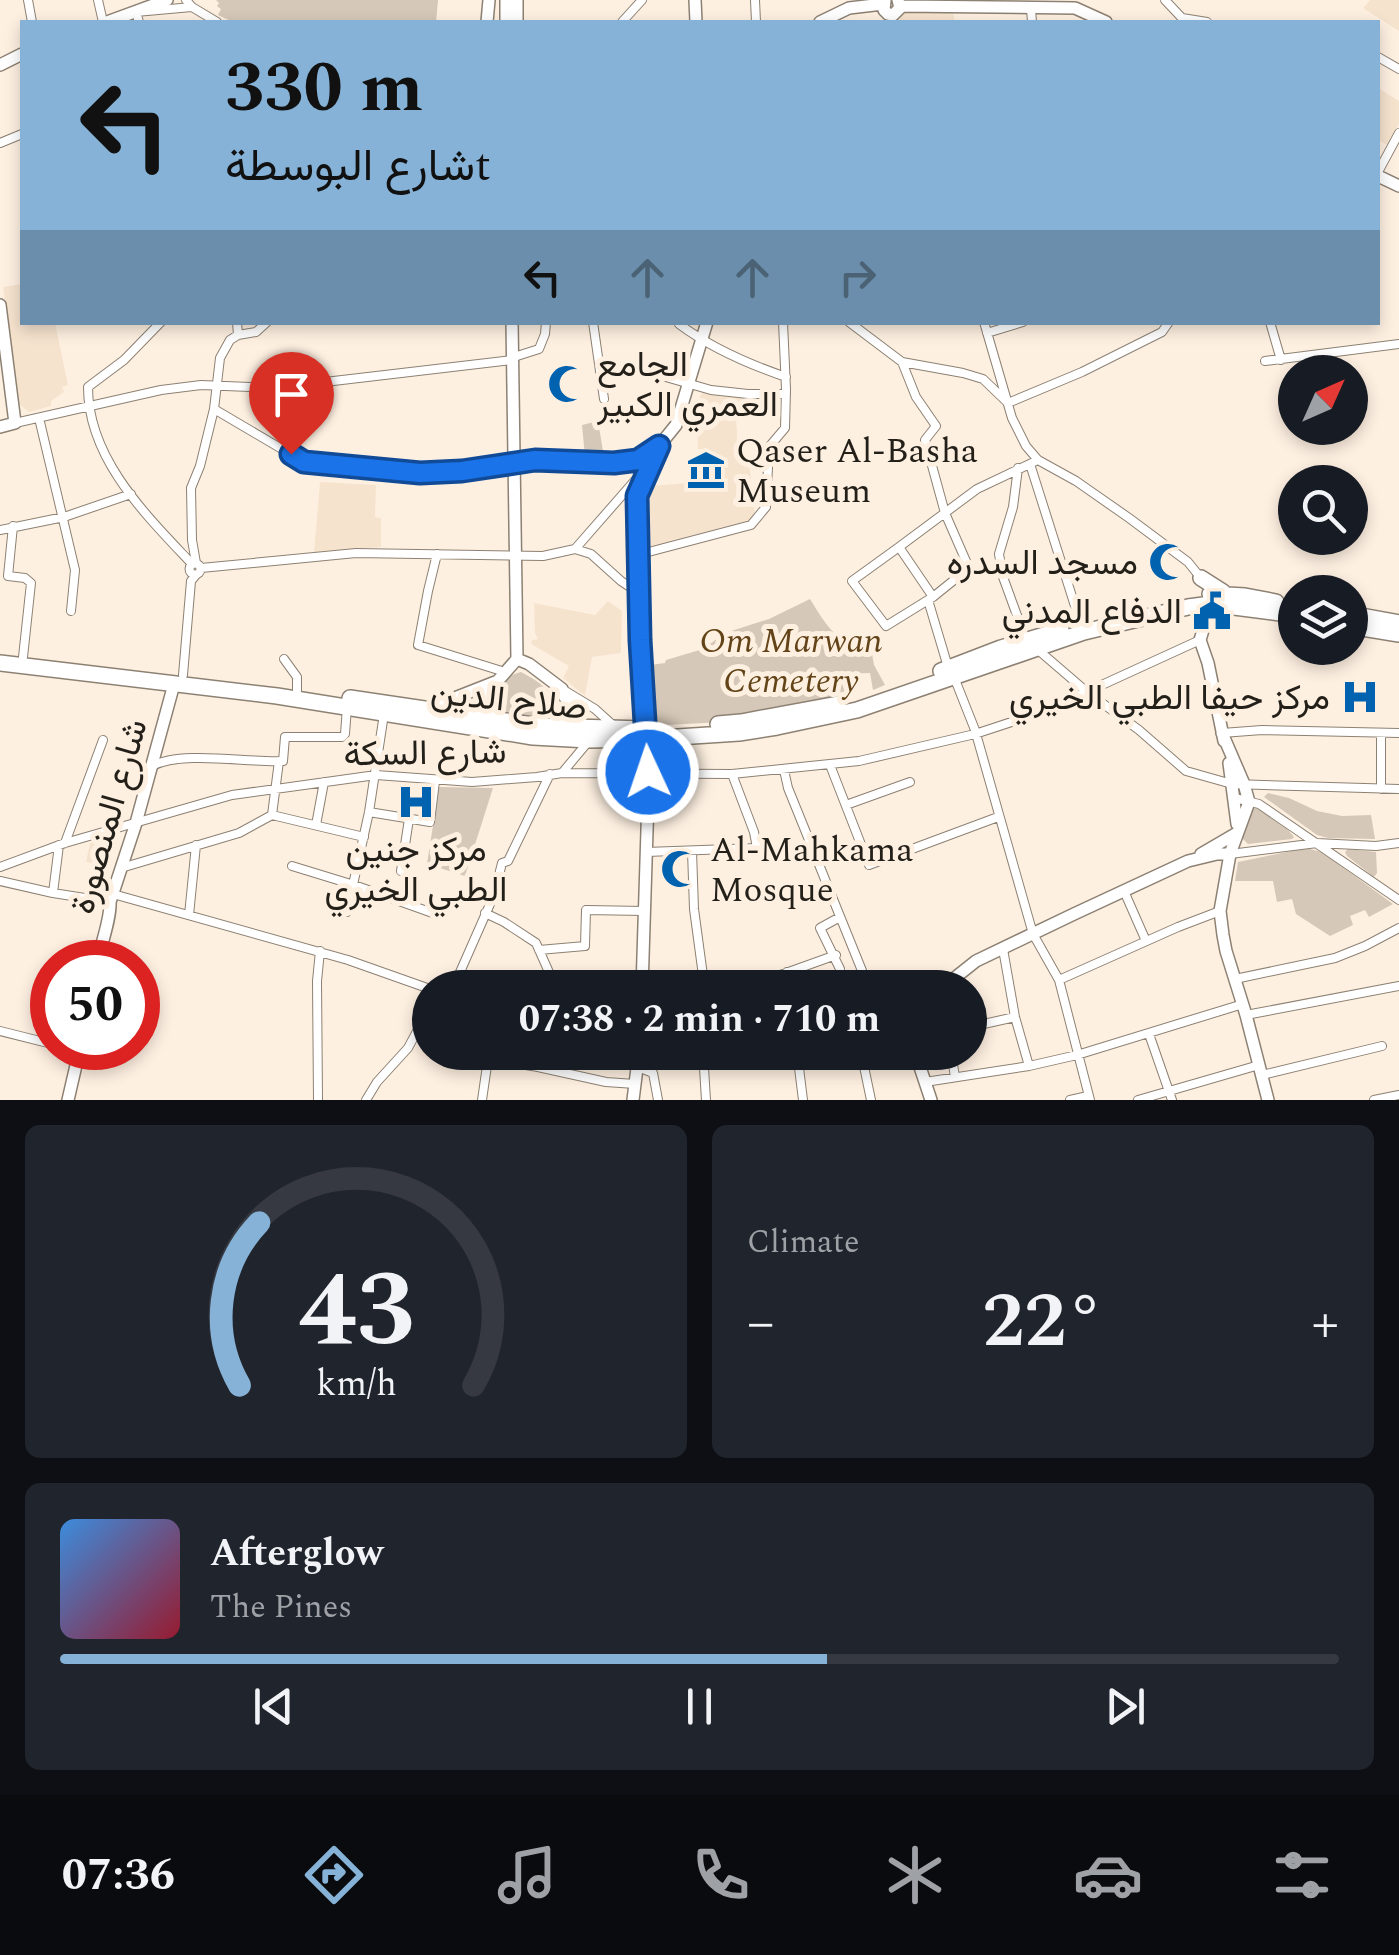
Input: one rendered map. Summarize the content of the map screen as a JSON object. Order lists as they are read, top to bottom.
{
  "streets": {
    "highway": ["صلاح الدين"],
    "main road": ["شارع المنصورة"],
    "street": ["شارع السكة"]
  },
  "crossings": [
    ["صلاح الدين", "شارع المنصورة"],
    ["شارع السكة", "شارع المنصورة"]
  ],
  "parks": ["Om Marwan Cemetery"],
  "places": {
    "mosque": ["الجامع العمري الكبير", "مسجد السدره", "Al-Mahkama Mosque"],
    "museum": ["Qaser Al-Basha Museum"],
    "public building": ["الدفاع المدني"],
    "hospital": ["مركز حيفا الطبي الخيري", "مركز جنين الطبي الخيري"]
  },
  "north": "top right",
  "page": {
    "turn": ["330 m", "شارع البوسطةt"],
    "limit": "50",
    "trip": "07:38 · 2 min · 710 m",
    "tile": "Climate",
    "heat": ["−", "22°", "+"],
    "song": ["Afterglow", "The Pines"],
    "tabs": "07:36",
    "gauge": ["43", "km/h"]
  }
}
